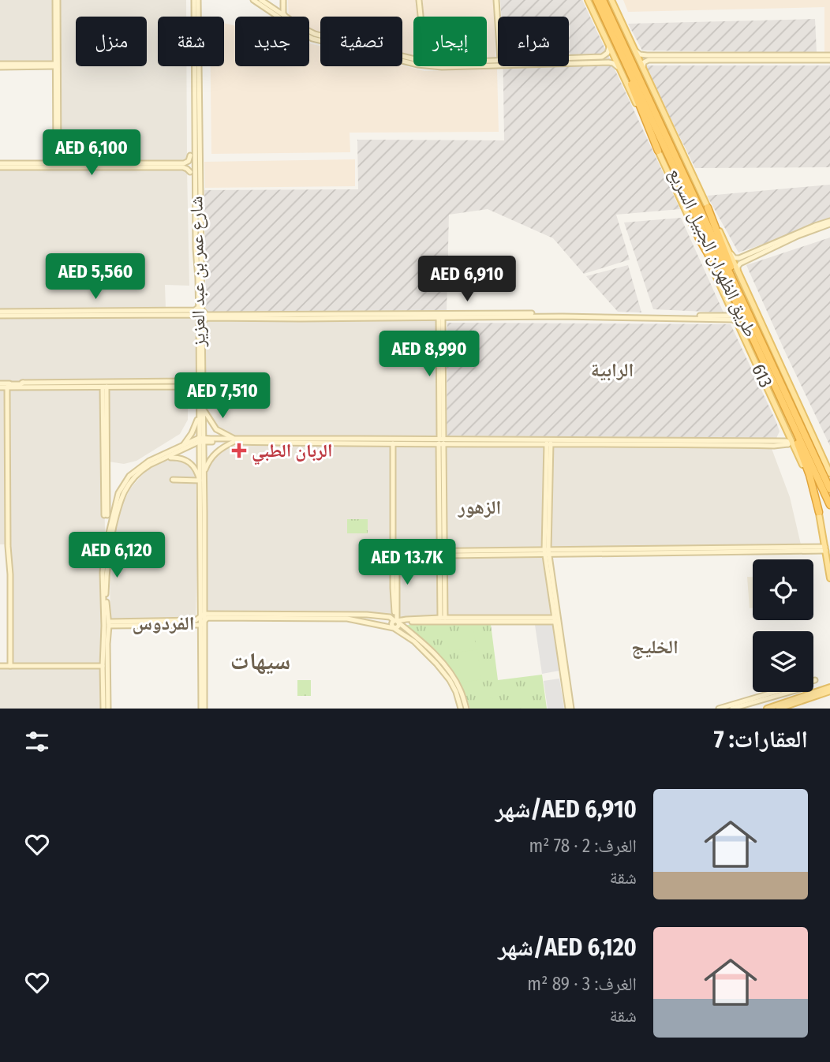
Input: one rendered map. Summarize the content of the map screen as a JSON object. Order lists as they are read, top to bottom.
{
  "streets": {
    "highway": ["طريق الظهران الجبيل السريع", "613"],
    "street": ["شارع عمر بن عبد العزيز"]
  },
  "districts": [
    "الرابية",
    "الزهور",
    "الفردوس",
    "الخليج",
    "سيهات"
  ],
  "places": {
    "health": ["الربان الطبي"]
  },
  "page": {
    "chip": [
      "شراء",
      "إيجار",
      "تصفية",
      "جديد",
      "شقة",
      "منزل"
    ],
    "price": [
      "AED 6,100",
      "AED 5,560",
      "AED 6,910",
      "AED 8,990",
      "AED 7,510",
      "AED 6,120",
      "AED 13.7K"
    ],
    "heading": "العقارات: 7",
    "list": [
      {
        "name": "AED 6,910/شهر",
        "note": "الغرف: 2 · 78 m² · شقة"
      },
      {
        "name": "AED 6,120/شهر",
        "note": "الغرف: 3 · 89 m² · شقة"
      }
    ]
  }
}
